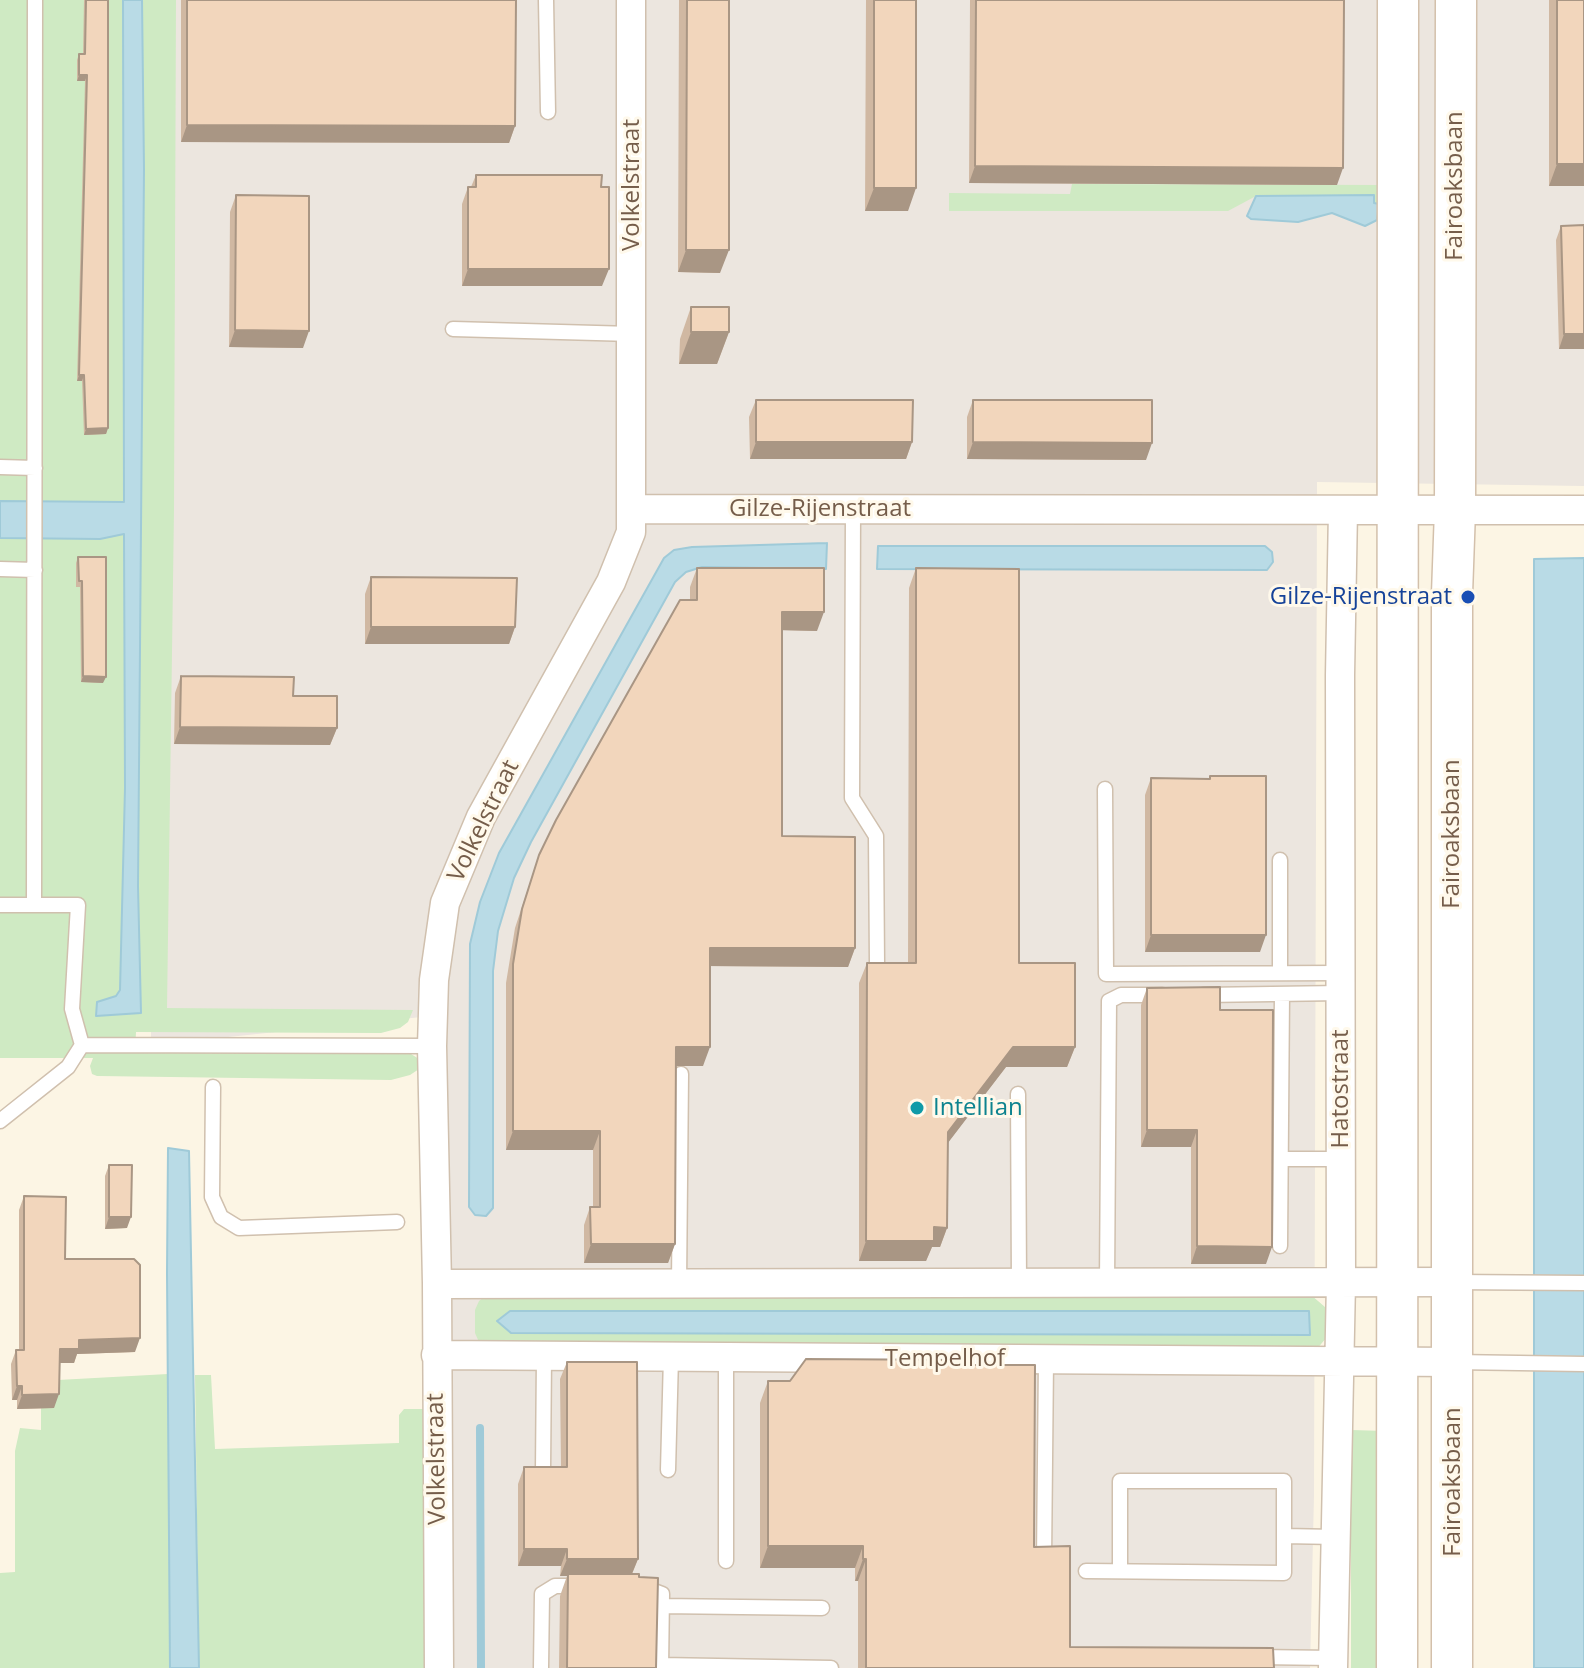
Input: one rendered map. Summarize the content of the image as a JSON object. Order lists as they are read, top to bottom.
{
  "streets": {
    "main road": ["Fairoaksbaan"],
    "street": [
      "Volkelstraat",
      "Gilze-Rijenstraat",
      "Hatostraat",
      "Tempelhof"
    ]
  },
  "crossings": [
    ["Volkelstraat", "Gilze-Rijenstraat"],
    ["Volkelstraat", "Tempelhof"],
    ["Fairoaksbaan", "Gilze-Rijenstraat"],
    ["Fairoaksbaan", "Tempelhof"],
    ["Gilze-Rijenstraat", "Hatostraat"],
    ["Hatostraat", "Tempelhof"]
  ],
  "places": ["Gilze-Rijenstraat", "Intellian"]
}
